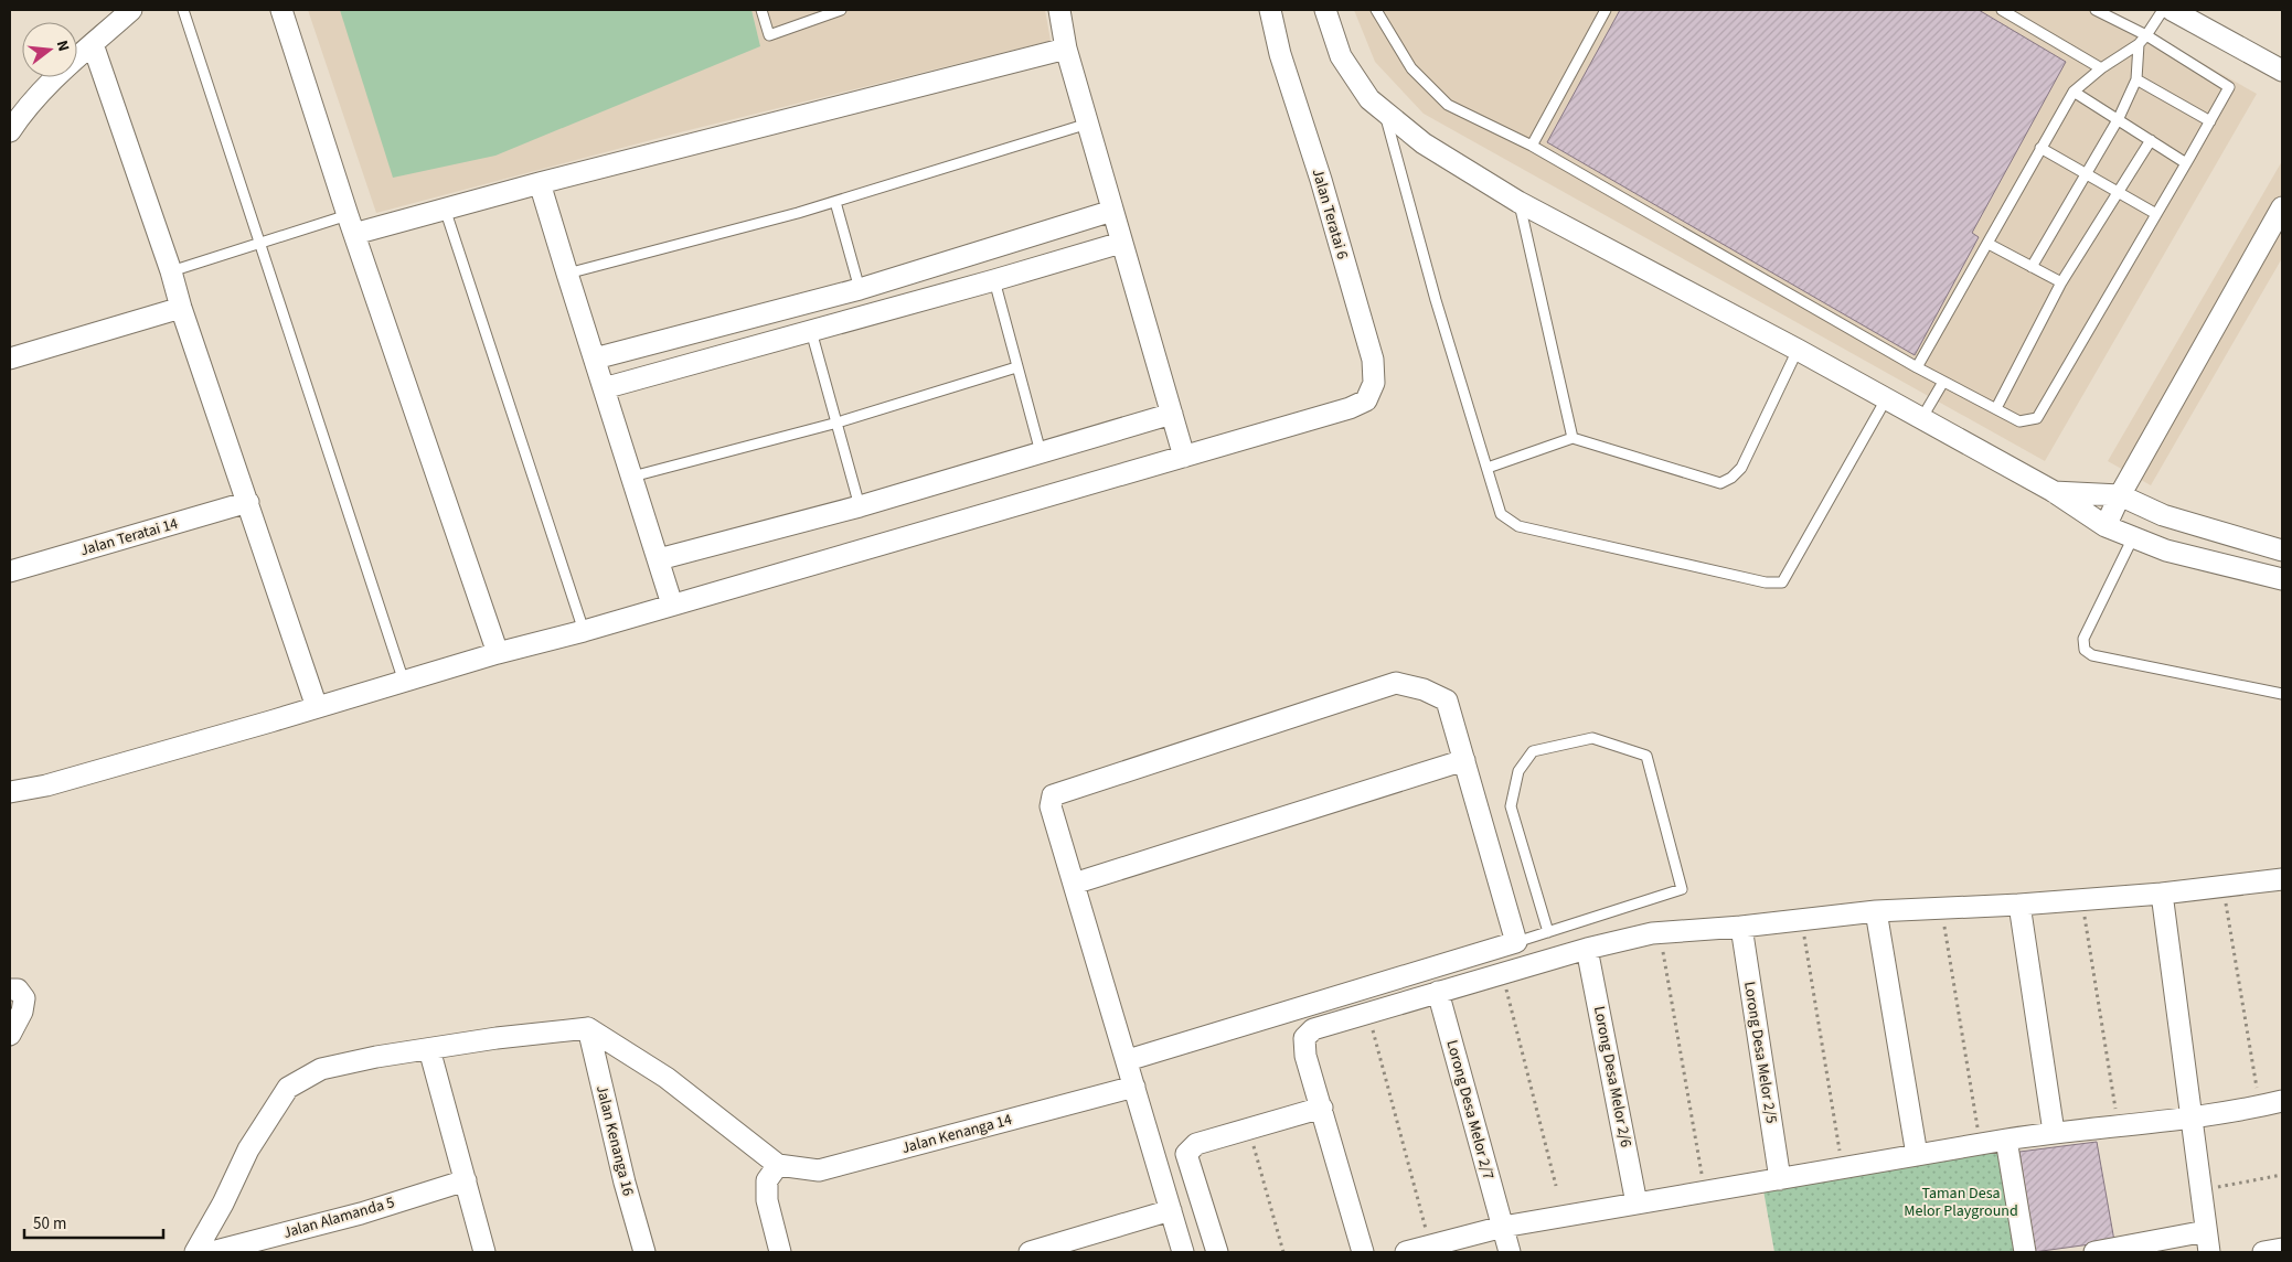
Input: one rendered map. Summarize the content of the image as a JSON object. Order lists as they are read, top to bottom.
{
  "streets": {
    "street": [
      "Jalan Teratai 6",
      "Jalan Teratai 14",
      "Lorong Desa Melor 2/5",
      "Lorong Desa Melor 2/6",
      "Lorong Desa Melor 2/7",
      "Jalan Kenanga 14",
      "Jalan Kenanga 16",
      "Jalan Alamanda 5"
    ]
  },
  "parks": ["Taman Desa Melor Playground"],
  "scale_bar": "50 m",
  "north": "right"
}
